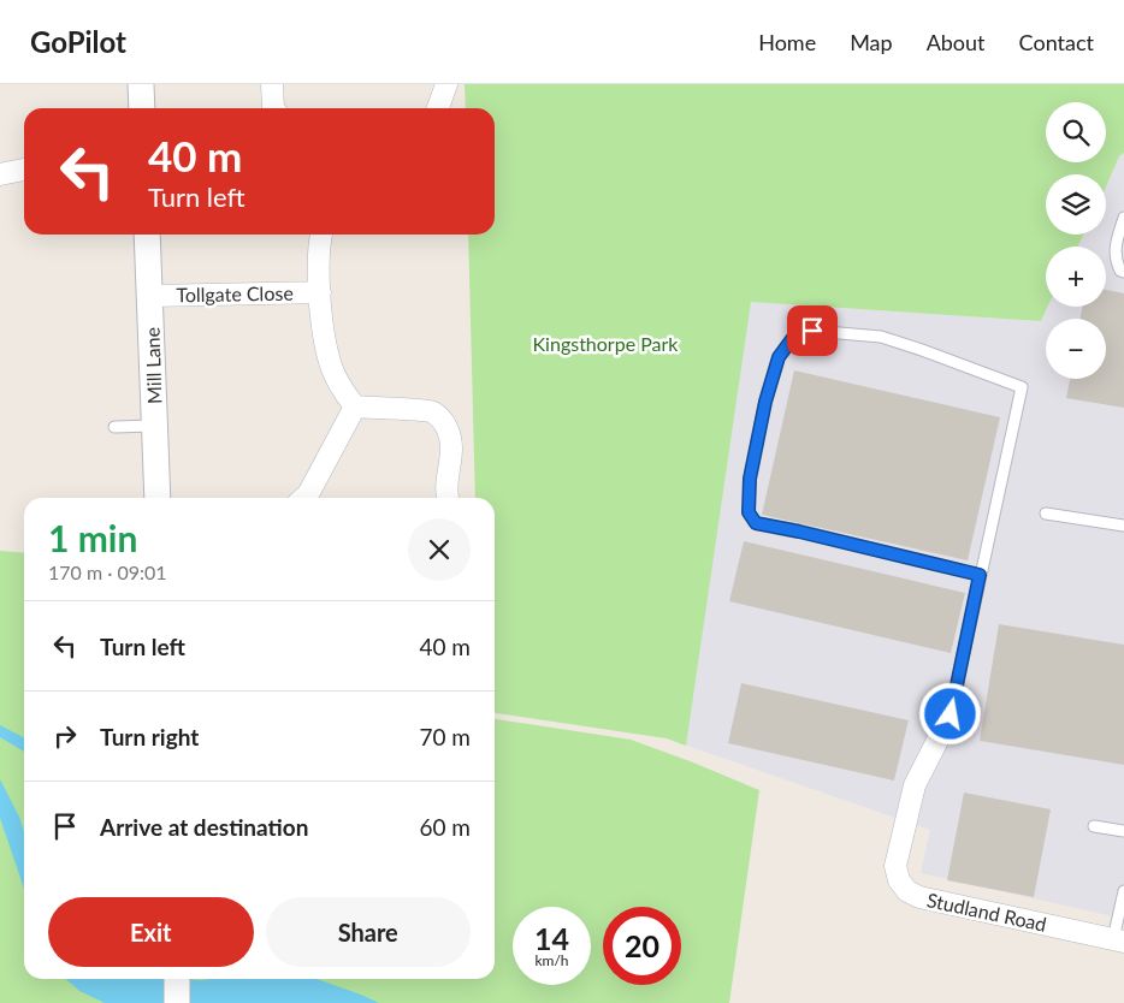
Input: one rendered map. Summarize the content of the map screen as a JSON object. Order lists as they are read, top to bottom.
{
  "streets": {
    "street": ["Tollgate Close", "Mill Lane", "Studland Road"]
  },
  "crossings": [
    ["Tollgate Close", "Mill Lane"]
  ],
  "parks": ["Kingsthorpe Park"],
  "page": {
    "header": "GoPilot",
    "nav": [
      "Home",
      "Map",
      "About",
      "Contact"
    ],
    "map_buttons": ["+", "−"],
    "turn": ["40 m", "Turn left"],
    "heading": ["1 min", "170 m · 09:01"],
    "list": [
      {
        "name": "Turn left",
        "value": "40 m"
      },
      {
        "name": "Turn right",
        "value": "70 m"
      },
      {
        "name": "Arrive at destination",
        "value": "60 m"
      }
    ],
    "buttons": ["Exit", "Share"],
    "speed": "14 km/h",
    "limit": "20"
  }
}
